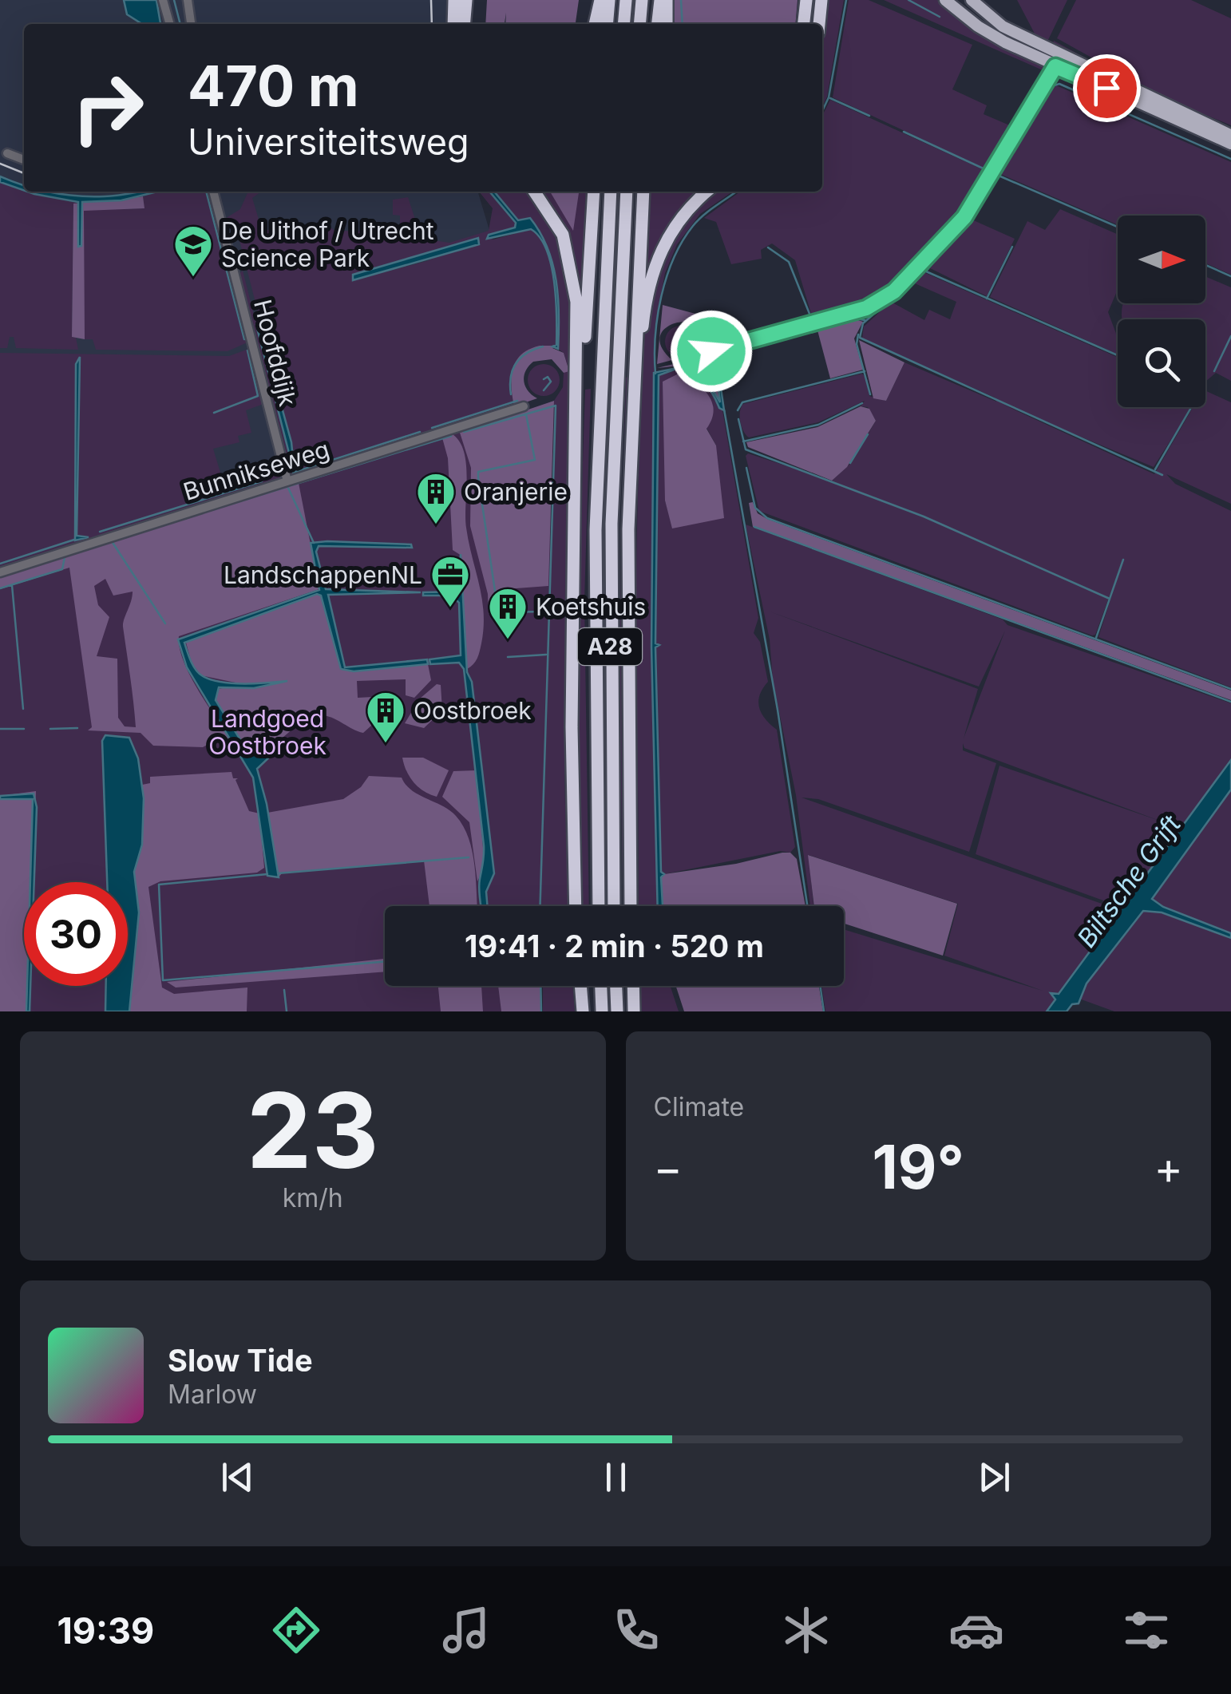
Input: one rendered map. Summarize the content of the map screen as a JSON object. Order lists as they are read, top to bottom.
{
  "streets": {
    "highway": ["A28"],
    "street": ["Hoofddijk", "Bunnikseweg"]
  },
  "crossings": [
    ["Hoofddijk", "Bunnikseweg"]
  ],
  "water": ["Biltsche Grift"],
  "parks": ["Landgoed Oostbroek"],
  "places": {
    "school or university": ["De Uithof / Utrecht Science Park"],
    "building": ["Oranjerie", "Koetshuis", "Oostbroek"],
    "office": ["LandschappenNL"]
  },
  "north": "right",
  "page": {
    "turn": ["470 m", "Universiteitsweg"],
    "limit": "30",
    "trip": "19:41 · 2 min · 520 m",
    "tile": [
      ["23", "km/h"],
      "Climate"
    ],
    "heat": ["−", "19°", "+"],
    "song": ["Slow Tide", "Marlow"],
    "tabs": "19:39"
  }
}
